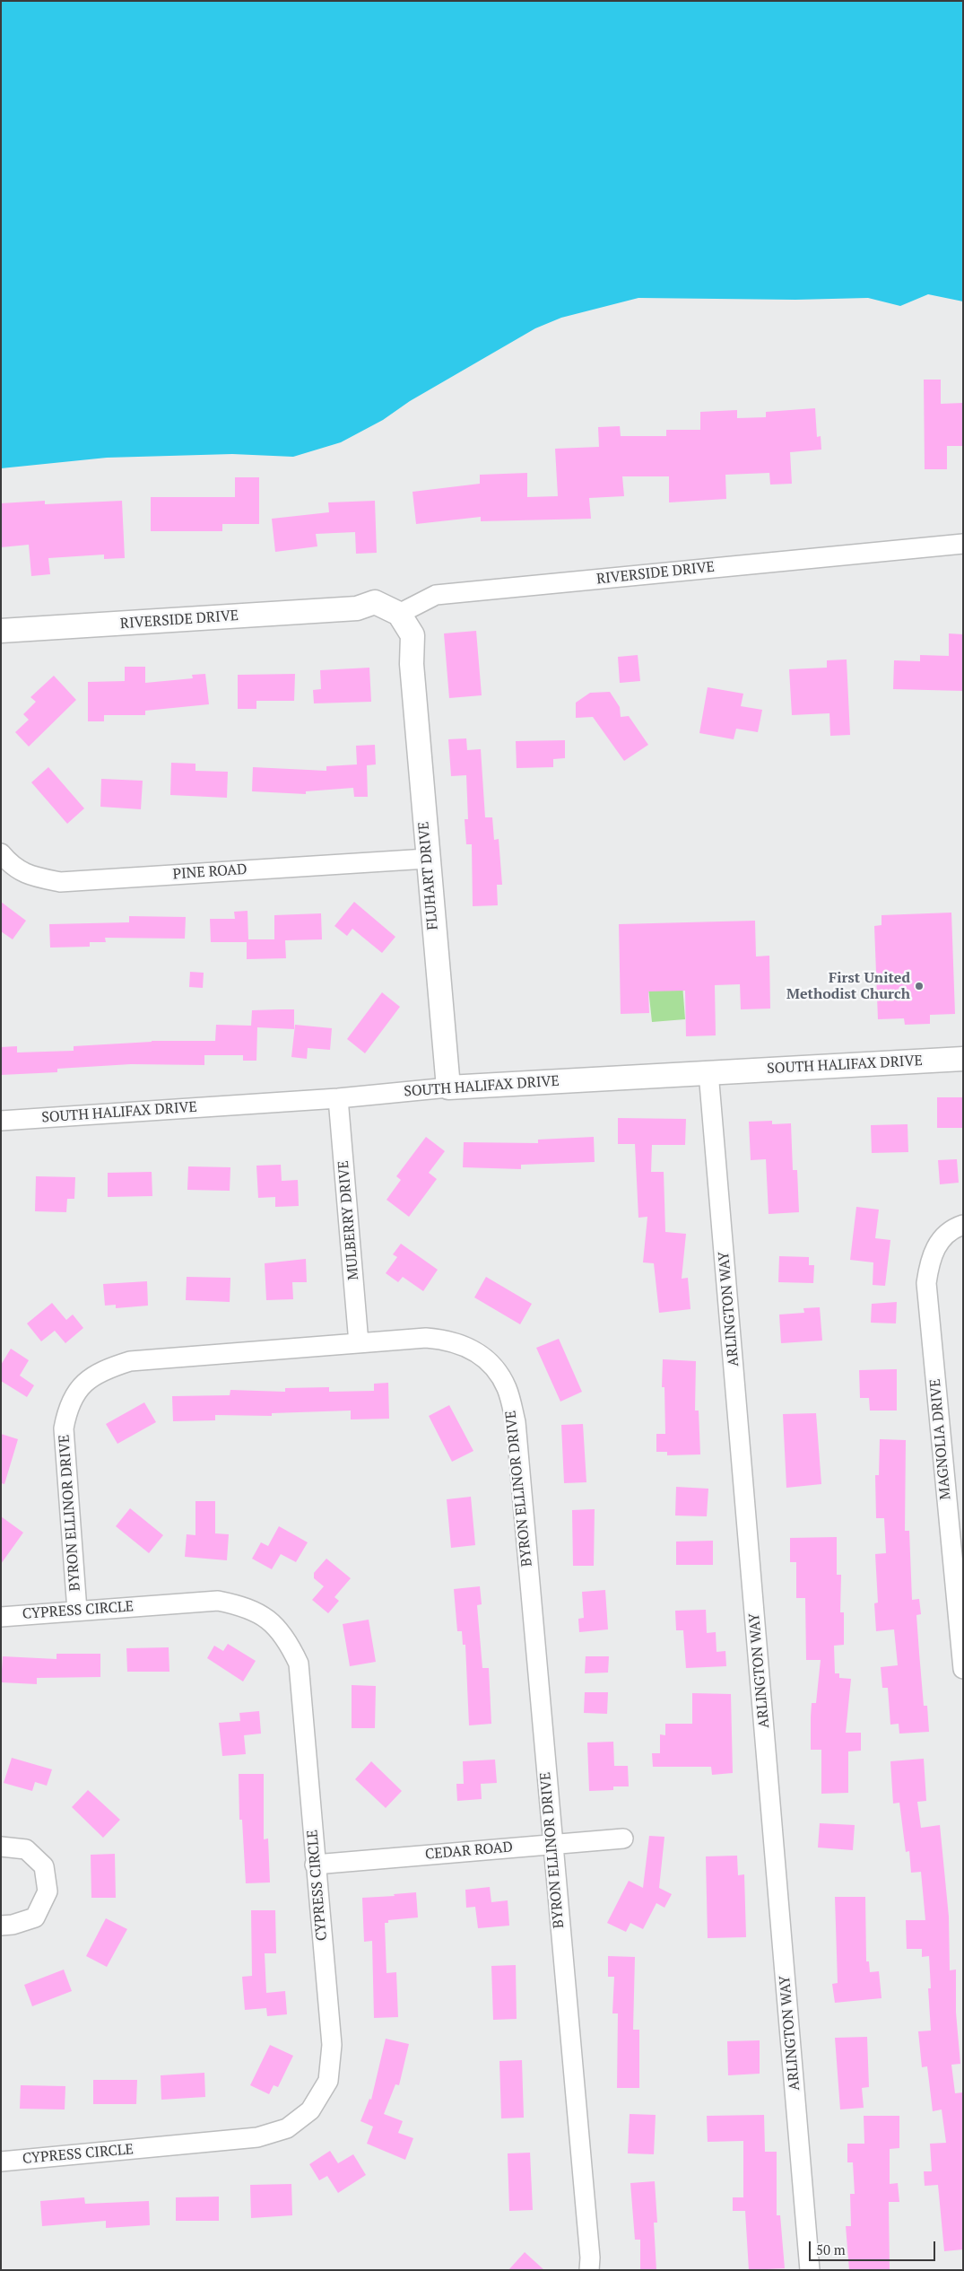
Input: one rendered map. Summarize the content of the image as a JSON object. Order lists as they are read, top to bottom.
{
  "streets": {
    "street": [
      "RIVERSIDE DRIVE",
      "PINE ROAD",
      "FLUHART DRIVE",
      "SOUTH HALIFAX DRIVE",
      "MULBERRY DRIVE",
      "ARLINGTON WAY",
      "MAGNOLIA DRIVE",
      "BYRON ELLINOR DRIVE",
      "CYPRESS CIRCLE",
      "CEDAR ROAD"
    ]
  },
  "crossings": [
    ["RIVERSIDE DRIVE", "FLUHART DRIVE"],
    ["PINE ROAD", "FLUHART DRIVE"],
    ["FLUHART DRIVE", "SOUTH HALIFAX DRIVE"],
    ["SOUTH HALIFAX DRIVE", "MULBERRY DRIVE"],
    ["SOUTH HALIFAX DRIVE", "ARLINGTON WAY"],
    ["MULBERRY DRIVE", "BYRON ELLINOR DRIVE"],
    ["BYRON ELLINOR DRIVE", "CYPRESS CIRCLE"],
    ["BYRON ELLINOR DRIVE", "CEDAR ROAD"],
    ["CYPRESS CIRCLE", "CEDAR ROAD"]
  ],
  "places": ["First United Methodist Church"],
  "scale_bar": "50 m"
}
